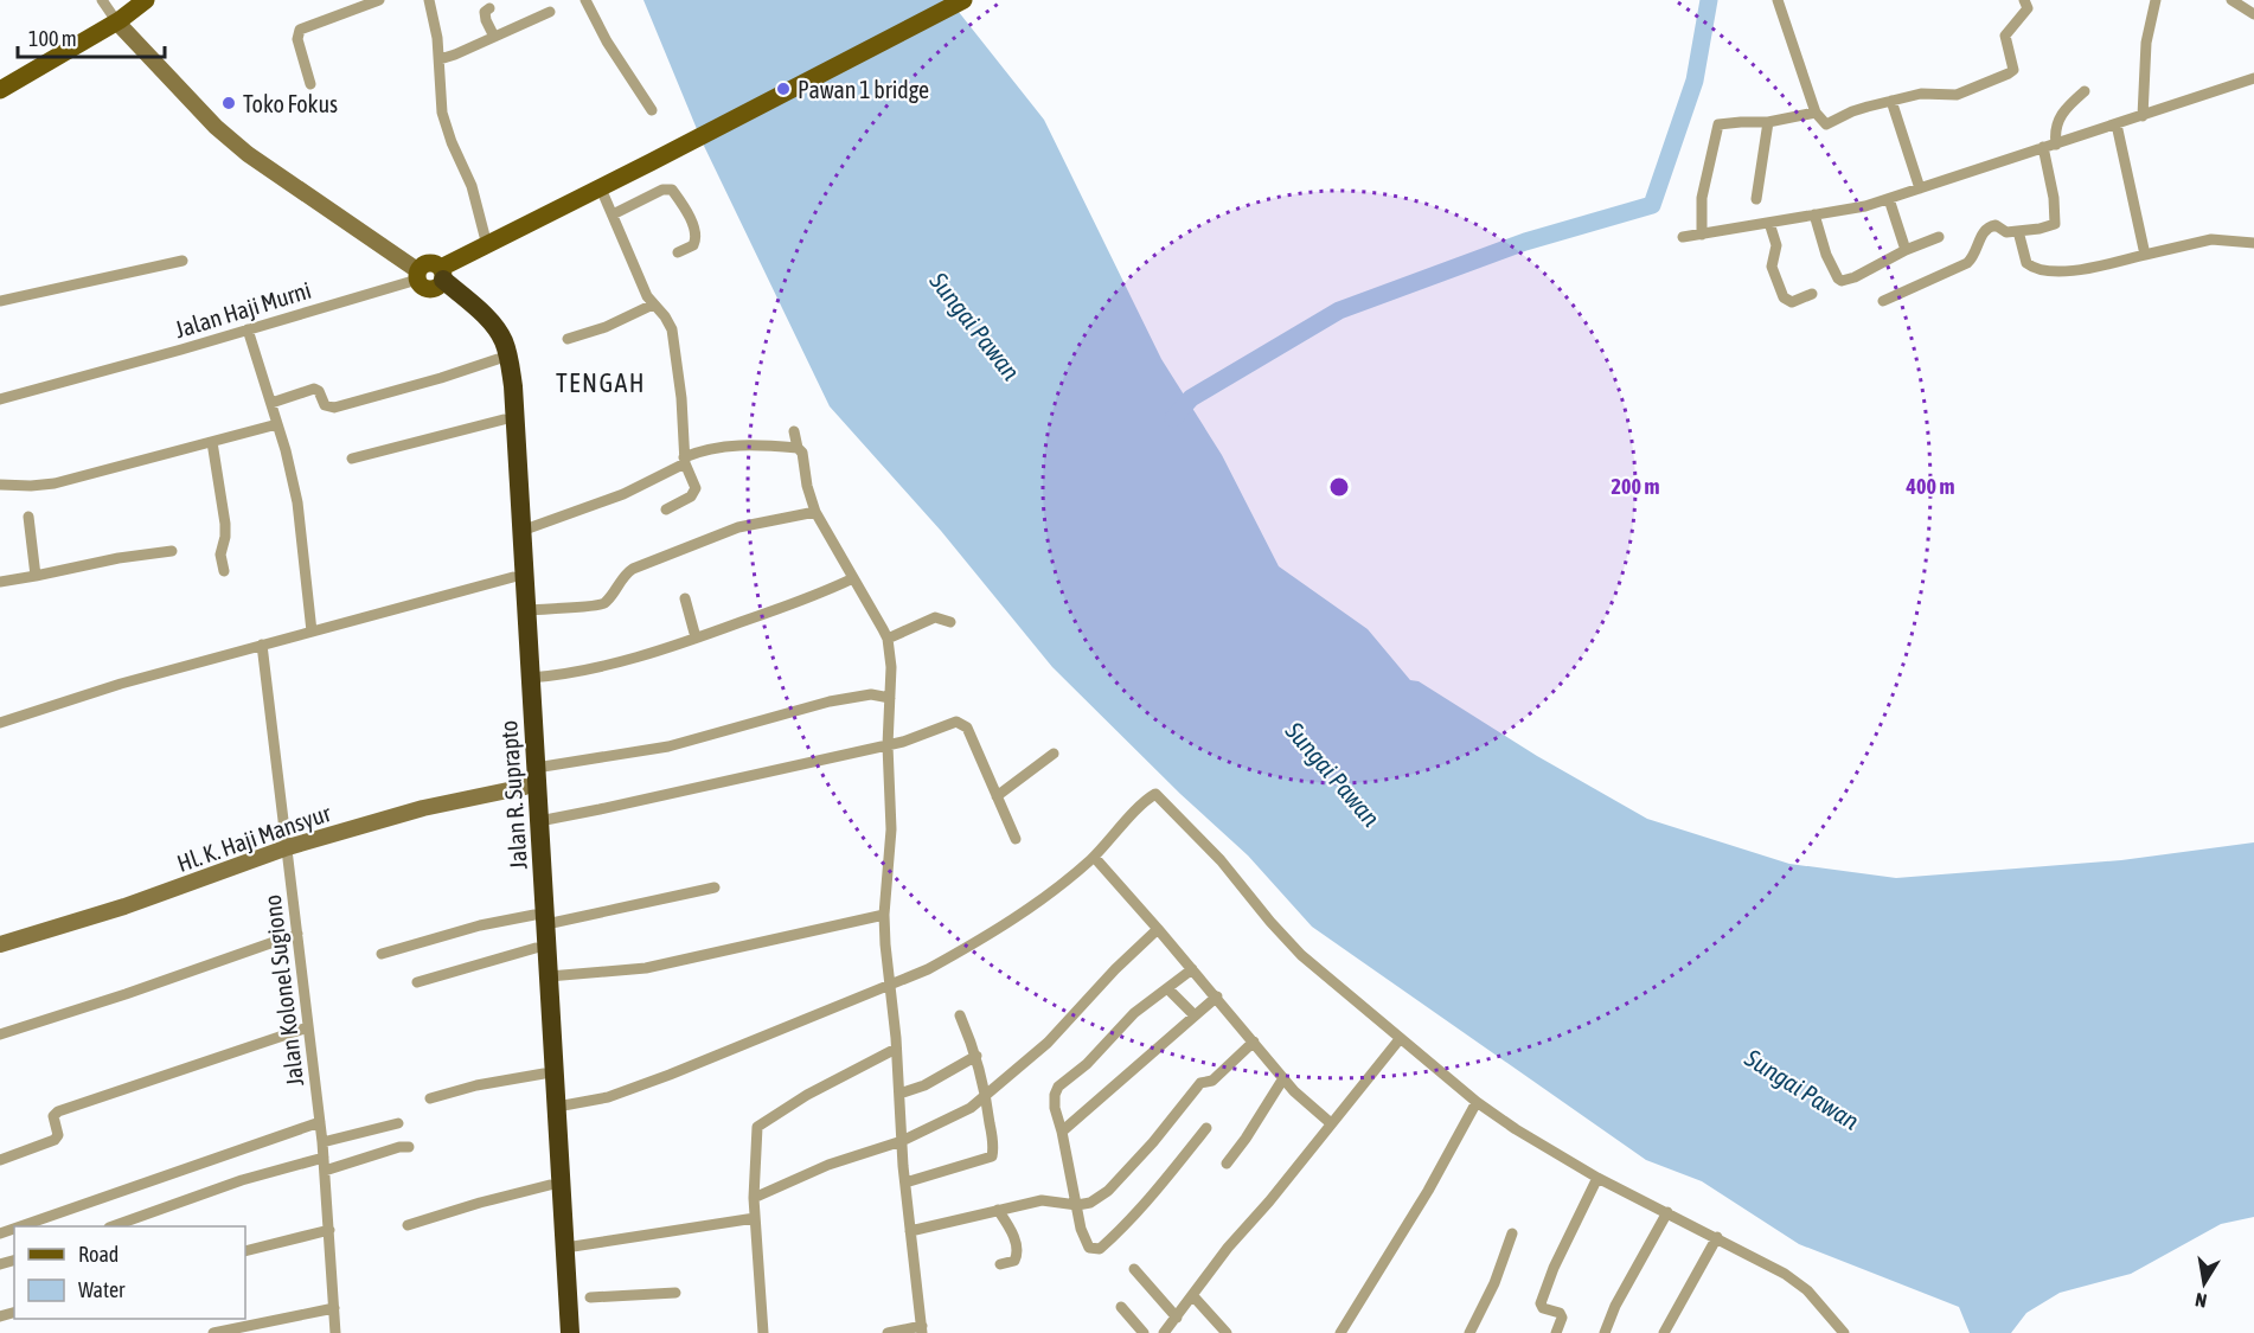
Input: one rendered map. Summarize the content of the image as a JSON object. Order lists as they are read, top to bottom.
{
  "streets": {
    "highway": ["Jalan R. Suprapto"],
    "street": ["Jalan Haji Murni", "Hl. K. Haji Mansyur", "Jalan Kolonel Sugiono"]
  },
  "crossings": [
    ["Jalan Haji Murni", "Jalan R. Suprapto"],
    ["Jalan R. Suprapto", "Hl. K. Haji Mansyur"],
    ["Hl. K. Haji Mansyur", "Jalan Kolonel Sugiono"]
  ],
  "districts": ["TENGAH"],
  "water": ["Sungai Pawan"],
  "places": ["Pawan 1 bridge", "Toko Fokus"],
  "legend": ["Road", "Water"],
  "scale_bar": "100 m",
  "north": "bottom",
  "rings": ["200 m", "400 m"]
}
